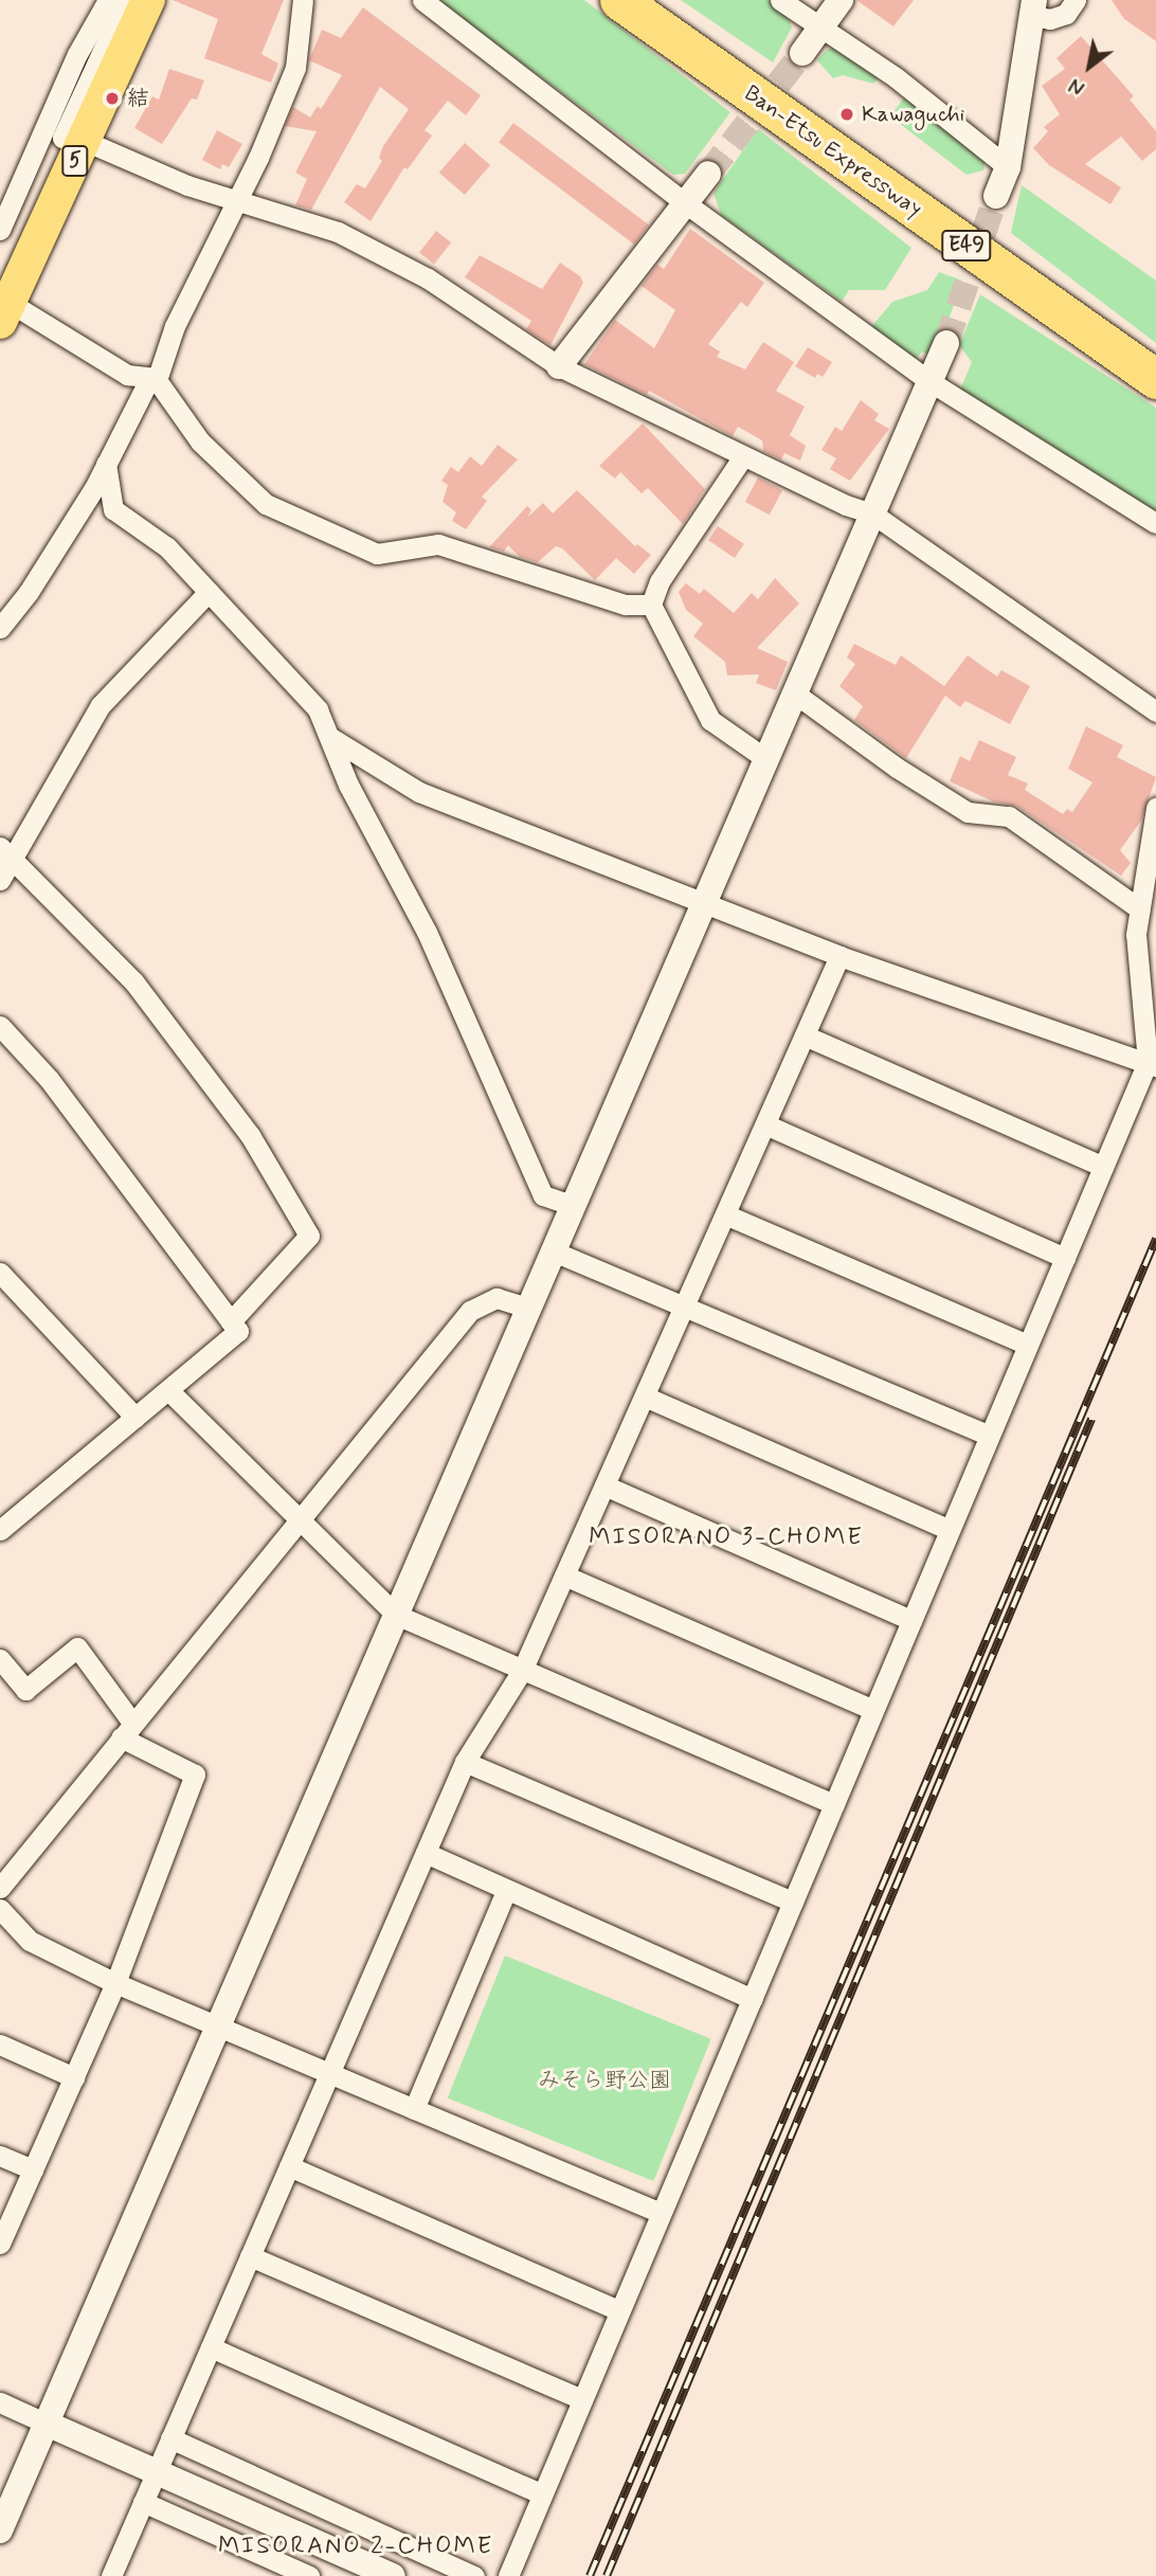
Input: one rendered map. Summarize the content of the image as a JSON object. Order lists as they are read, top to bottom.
{
  "streets": {
    "highway": ["Ban-Etsu Expressway", "E49"],
    "main road": ["5"]
  },
  "districts": ["MISORANO 3-CHOME", "MISORANO 2-CHOME"],
  "parks": ["みそら野公園"],
  "places": ["結", "Kawaguchi"],
  "north": "bottom left"
}
